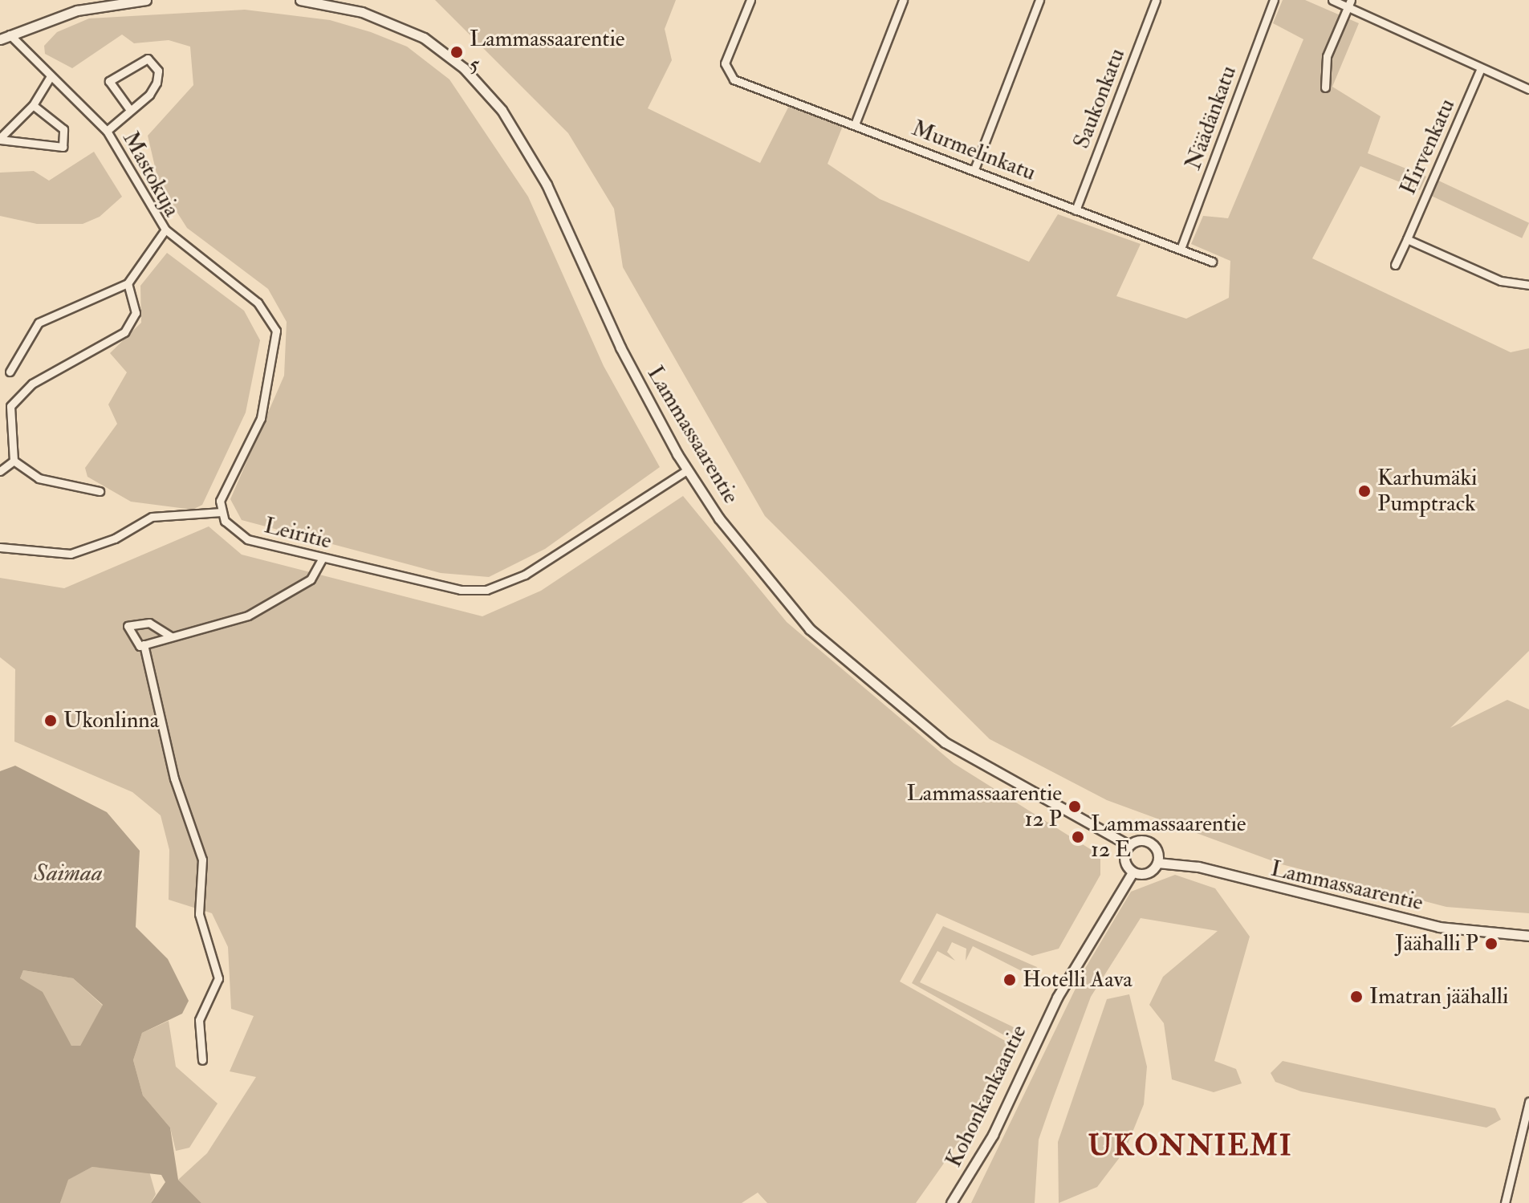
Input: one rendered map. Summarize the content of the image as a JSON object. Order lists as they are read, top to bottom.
{
  "streets": {
    "street": [
      "Saukonkatu",
      "Näädänkatu",
      "Hirvenkatu",
      "Murmelinkatu",
      "Mastokuja",
      "Lammassaarentie",
      "Leiritie",
      "Kohonkankaantie"
    ]
  },
  "crossings": [
    ["Saukonkatu", "Murmelinkatu"],
    ["Näädänkatu", "Murmelinkatu"],
    ["Lammassaarentie", "Leiritie"],
    ["Lammassaarentie", "Kohonkankaantie"]
  ],
  "districts": ["UKONNIEMI"],
  "water": ["Saimaa"],
  "places": [
    "Lammassaarentie 5",
    "Karhumäki Pumptrack",
    "Ukonlinna",
    "Lammassaarentie 12 P",
    "Lammassaarentie 12 E",
    "Jäähalli P",
    "Hotelli Aava",
    "Imatran jäähalli"
  ]
}
